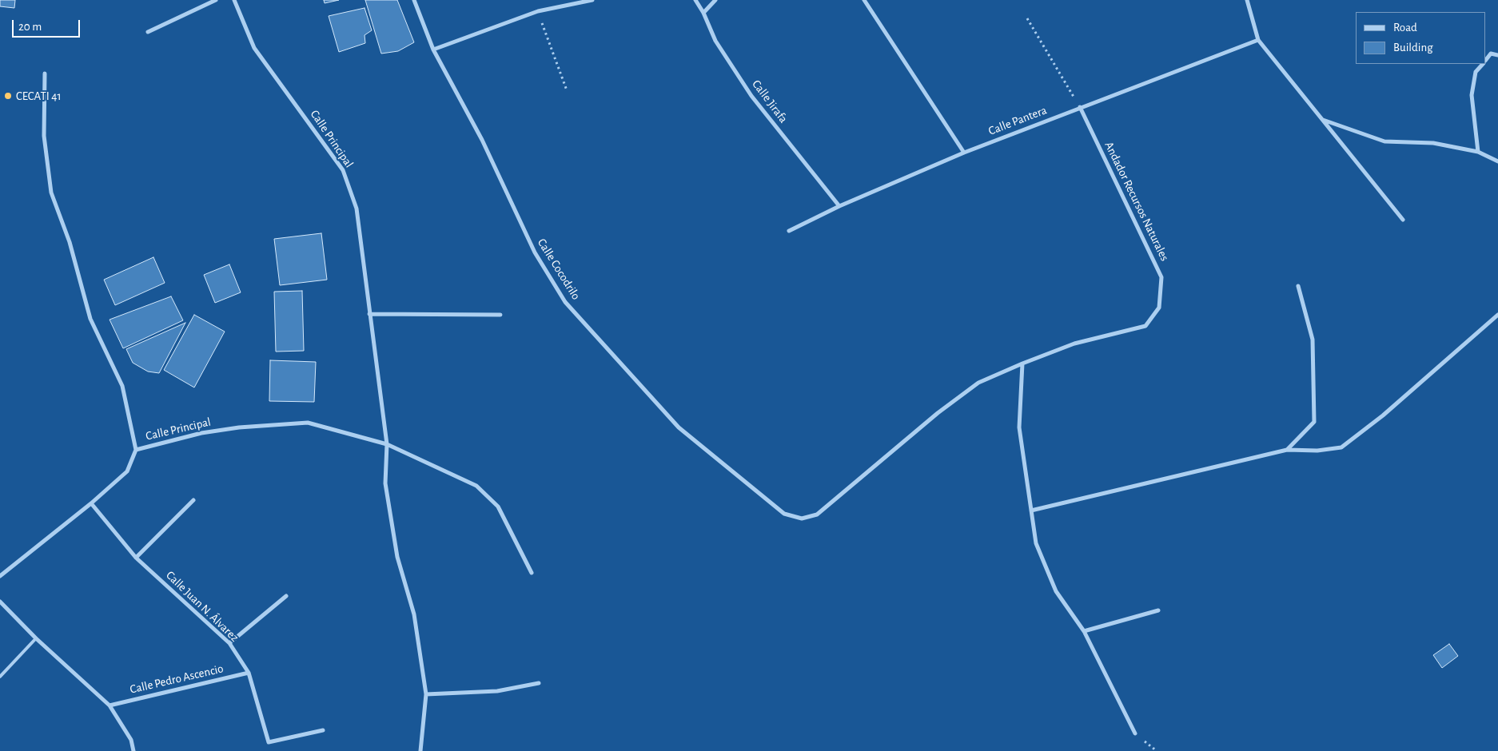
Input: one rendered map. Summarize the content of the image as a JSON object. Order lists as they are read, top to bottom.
{
  "streets": {
    "street": [
      "Calle Jirafa",
      "Calle Pantera",
      "Calle Principal",
      "Andador Recursos Naturales",
      "Calle Cocodrilo",
      "Calle Juan N. Álvarez",
      "Calle Pedro Ascencio"
    ]
  },
  "crossings": [
    ["Calle Jirafa", "Calle Pantera"],
    ["Calle Pantera", "Andador Recursos Naturales"],
    ["Calle Principal", "Calle Juan N. Álvarez"],
    ["Andador Recursos Naturales", "Calle Cocodrilo"],
    ["Calle Juan N. Álvarez", "Calle Pedro Ascencio"]
  ],
  "places": ["CECATI 41"],
  "legend": ["Road", "Building"],
  "scale_bar": "20 m"
}
